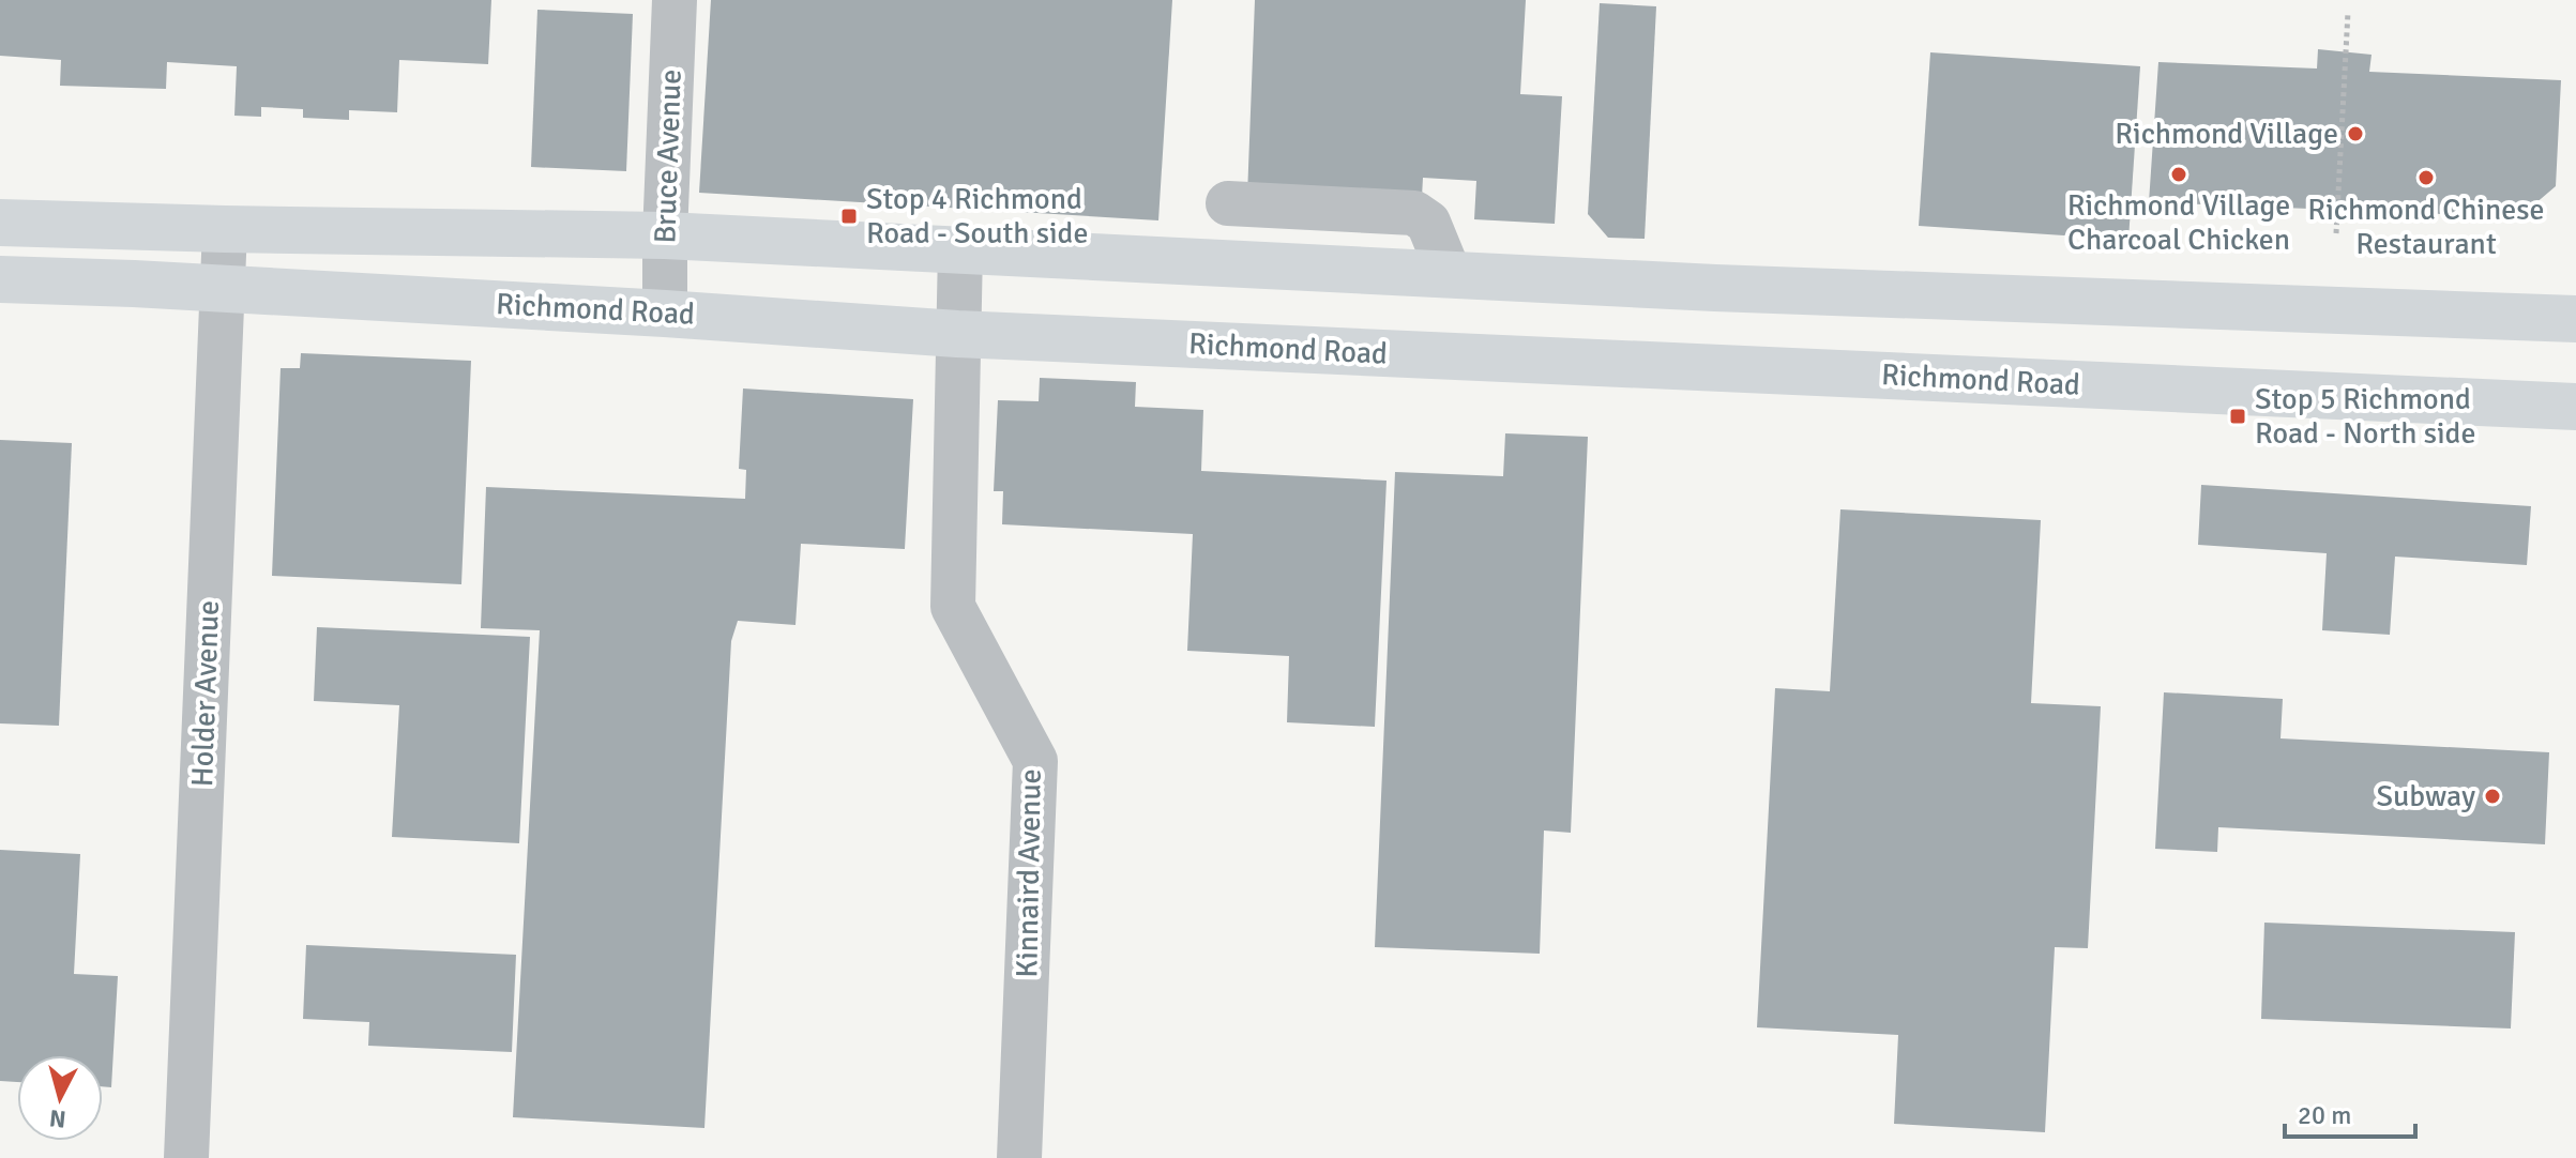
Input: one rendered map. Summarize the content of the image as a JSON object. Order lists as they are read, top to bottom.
{
  "streets": {
    "main road": ["Richmond Road"],
    "street": ["Bruce Avenue", "Holder Avenue", "Kinnaird Avenue"]
  },
  "crossings": [
    ["Bruce Avenue", "Richmond Road"],
    ["Richmond Road", "Holder Avenue"],
    ["Richmond Road", "Kinnaird Avenue"]
  ],
  "places": {
    "other": [
      "Richmond Village",
      "Richmond Village Charcoal Chicken",
      "Richmond Chinese Restaurant",
      "Subway"
    ],
    "transit": ["Stop 4 Richmond Road - South side", "Stop 5 Richmond Road - North side"]
  },
  "scale_bar": "20 m",
  "north": "bottom"
}
